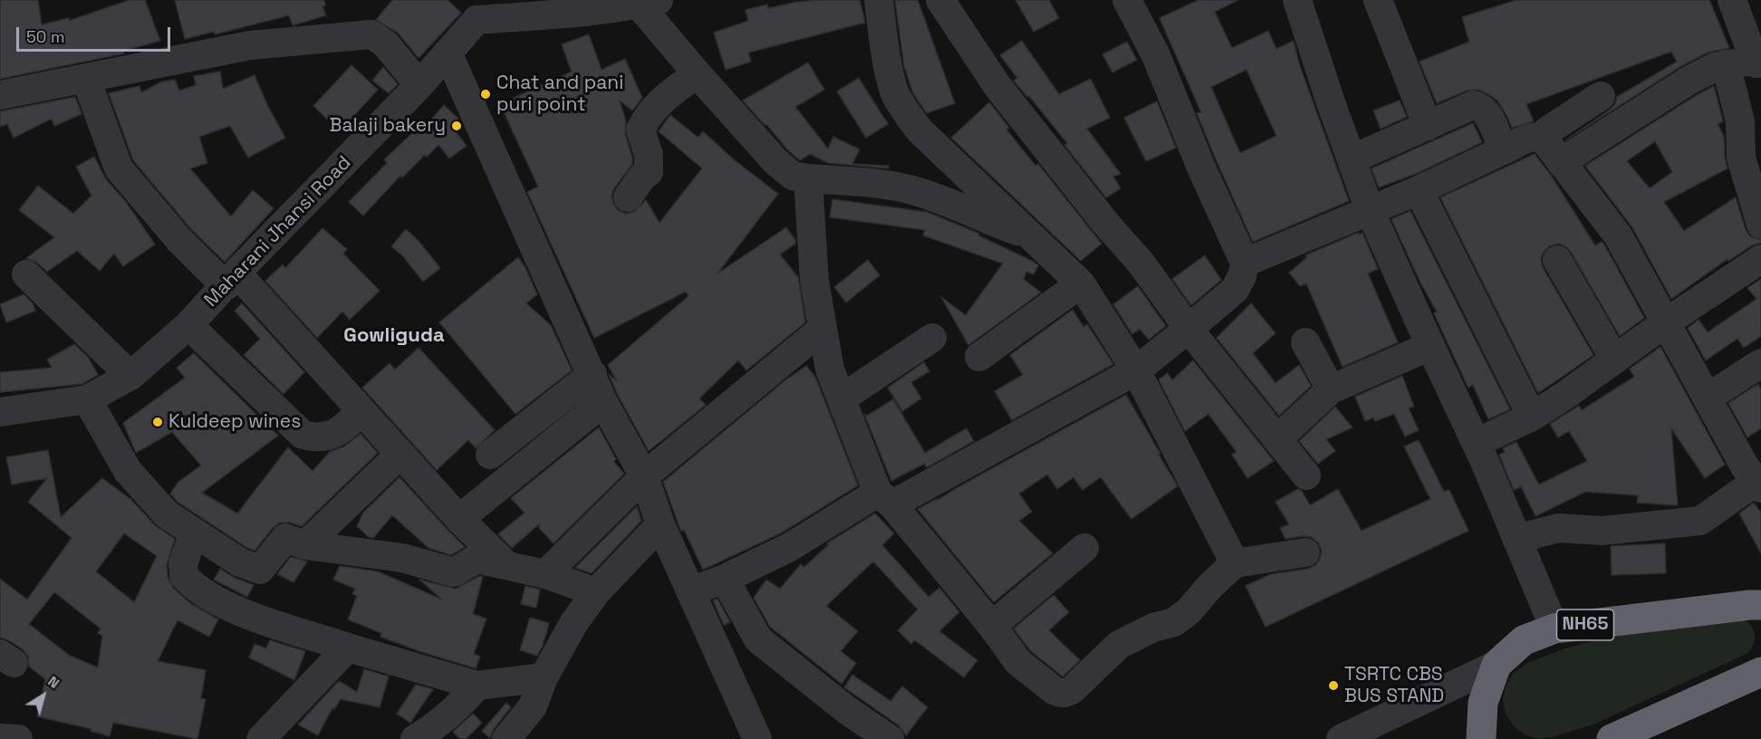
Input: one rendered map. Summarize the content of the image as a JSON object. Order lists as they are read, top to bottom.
{
  "streets": {
    "highway": ["NH65"],
    "street": ["Maharani Jhansi Road"]
  },
  "districts": ["Gowliguda"],
  "places": [
    "Chat and pani puri point",
    "Balaji bakery",
    "Kuldeep wines",
    "TSRTC CBS BUS STAND"
  ],
  "scale_bar": "50 m",
  "north": "top right"
}
